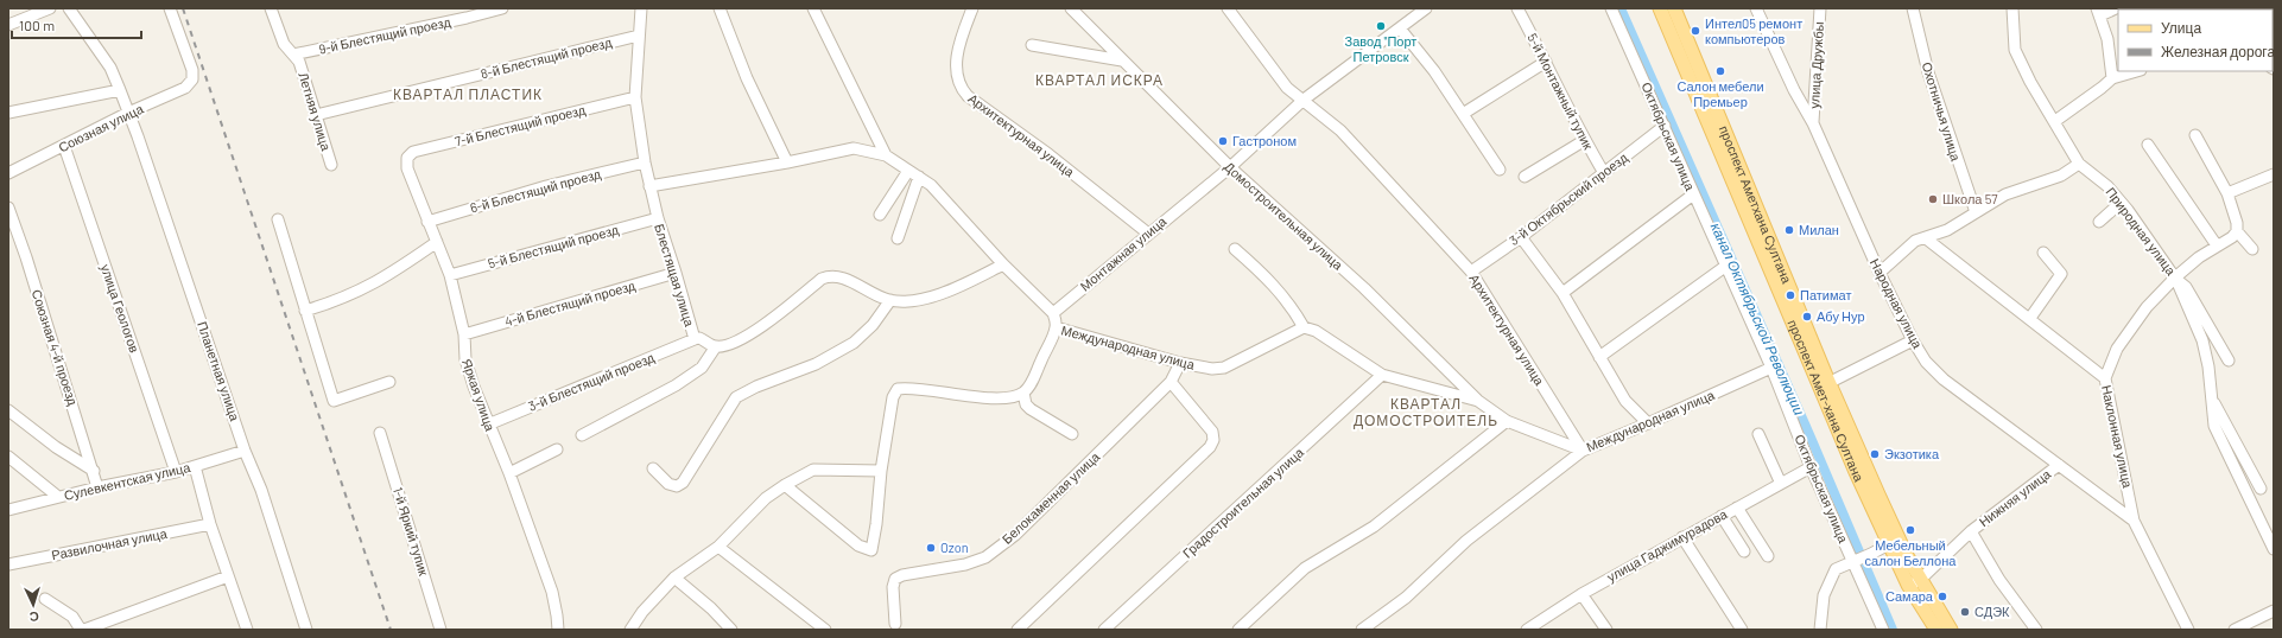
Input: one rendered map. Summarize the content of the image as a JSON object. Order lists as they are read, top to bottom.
{
  "streets": {
    "main road": ["проспект Аметхана Султана", "проспект Амет-хана Султана"],
    "street": [
      "9-й Блестящий проезд",
      "8-й Блестящий проезд",
      "улица Дружбы",
      "5-й Монтажный тупик",
      "Летняя улица",
      "Охотничья улица",
      "7-й Блестящий проезд",
      "Союзная улица",
      "Архитектурная улица",
      "Октябрьская улица",
      "6-й Блестящий проезд",
      "3-й Октябрьский проезд",
      "Домостроительная улица",
      "Природная улица",
      "5-й Блестящий проезд",
      "Монтажная улица",
      "Блестящая улица",
      "4-й Блестящий проезд",
      "Народная улица",
      "улица Геологов",
      "Союзная 4-й проезд",
      "Международная улица",
      "Планетная улица",
      "3-й Блестящий проезд",
      "Яркая улица",
      "Наклонная улица",
      "Сулевкентская улица",
      "Белокаменная улица",
      "Нижняя улица",
      "Градостроительная улица",
      "1-й Яркий тупик",
      "Развилочная улица",
      "улица Гаджимурадова"
    ]
  },
  "crossings": [
    ["9-й Блестящий проезд", "Летняя улица"],
    ["8-й Блестящий проезд", "Летняя улица"],
    ["8-й Блестящий проезд", "Блестящая улица"],
    ["улица Дружбы", "Народная улица"],
    ["5-й Монтажный тупик", "3-й Октябрьский проезд"],
    ["7-й Блестящий проезд", "Блестящая улица"],
    ["7-й Блестящий проезд", "Яркая улица"],
    ["Союзная улица", "улица Геологов"],
    ["Союзная улица", "Планетная улица"],
    ["Архитектурная улица", "3-й Октябрьский проезд"],
    ["Архитектурная улица", "Монтажная улица"],
    ["Архитектурная улица", "Международная улица"],
    ["Октябрьская улица", "3-й Октябрьский проезд"],
    ["Октябрьская улица", "Международная улица"],
    ["Октябрьская улица", "улица Гаджимурадова"],
    ["6-й Блестящий проезд", "Блестящая улица"],
    ["6-й Блестящий проезд", "Яркая улица"],
    ["проспект Аметхана Султана", "проспект Амет-хана Султана"],
    ["Домостроительная улица", "Монтажная улица"],
    ["Домостроительная улица", "Международная улица"],
    ["Природная улица", "Наклонная улица"],
    ["5-й Блестящий проезд", "Блестящая улица"],
    ["5-й Блестящий проезд", "Яркая улица"],
    ["Монтажная улица", "Международная улица"],
    ["Блестящая улица", "4-й Блестящий проезд"],
    ["Блестящая улица", "Международная улица"],
    ["Блестящая улица", "3-й Блестящий проезд"],
    ["4-й Блестящий проезд", "Яркая улица"],
    ["Народная улица", "Наклонная улица"],
    ["Народная улица", "Нижняя улица"],
    ["улица Геологов", "Сулевкентская улица"],
    ["Союзная 4-й проезд", "Сулевкентская улица"],
    ["Международная улица", "Белокаменная улица"],
    ["Международная улица", "Градостроительная улица"],
    ["Планетная улица", "Сулевкентская улица"],
    ["3-й Блестящий проезд", "Яркая улица"],
    ["проспект Амет-хана Султана", "Нижняя улица"]
  ],
  "districts": ["КВАРТАЛ ИСКРА", "КВАРТАЛ ПЛАСТИК", "КВАРТАЛ ДОМОСТРОИТЕЛЬ"],
  "water": ["канал Октябрьской Революции"],
  "places": [
    "Завод \"Порт Петровск",
    "Интел05 ремонт компьютеров",
    "Салон мебели Премьер",
    "Гастроном",
    "Школа 57",
    "Милан",
    "Патимат",
    "Абу Нур",
    "Экзотика",
    "Мебельный салон Беллона",
    "Ozon",
    "Самара",
    "СДЭК"
  ],
  "legend": ["Улица", "Железная дорога"],
  "scale_bar": "100 m",
  "north": "bottom"
}
